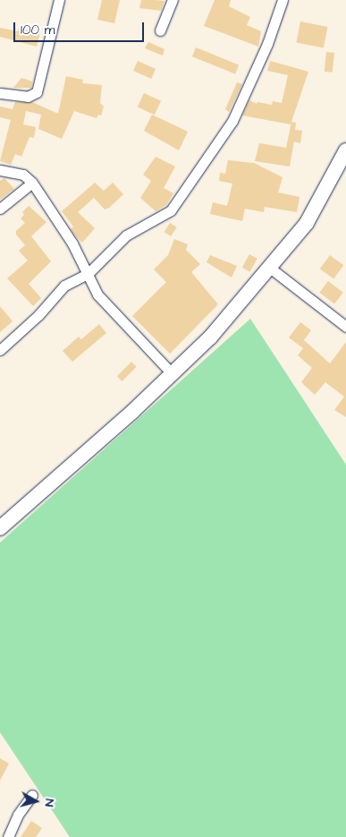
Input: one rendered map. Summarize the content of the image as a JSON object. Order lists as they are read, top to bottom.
{
  "scale_bar": "100 m",
  "north": "right"
}
